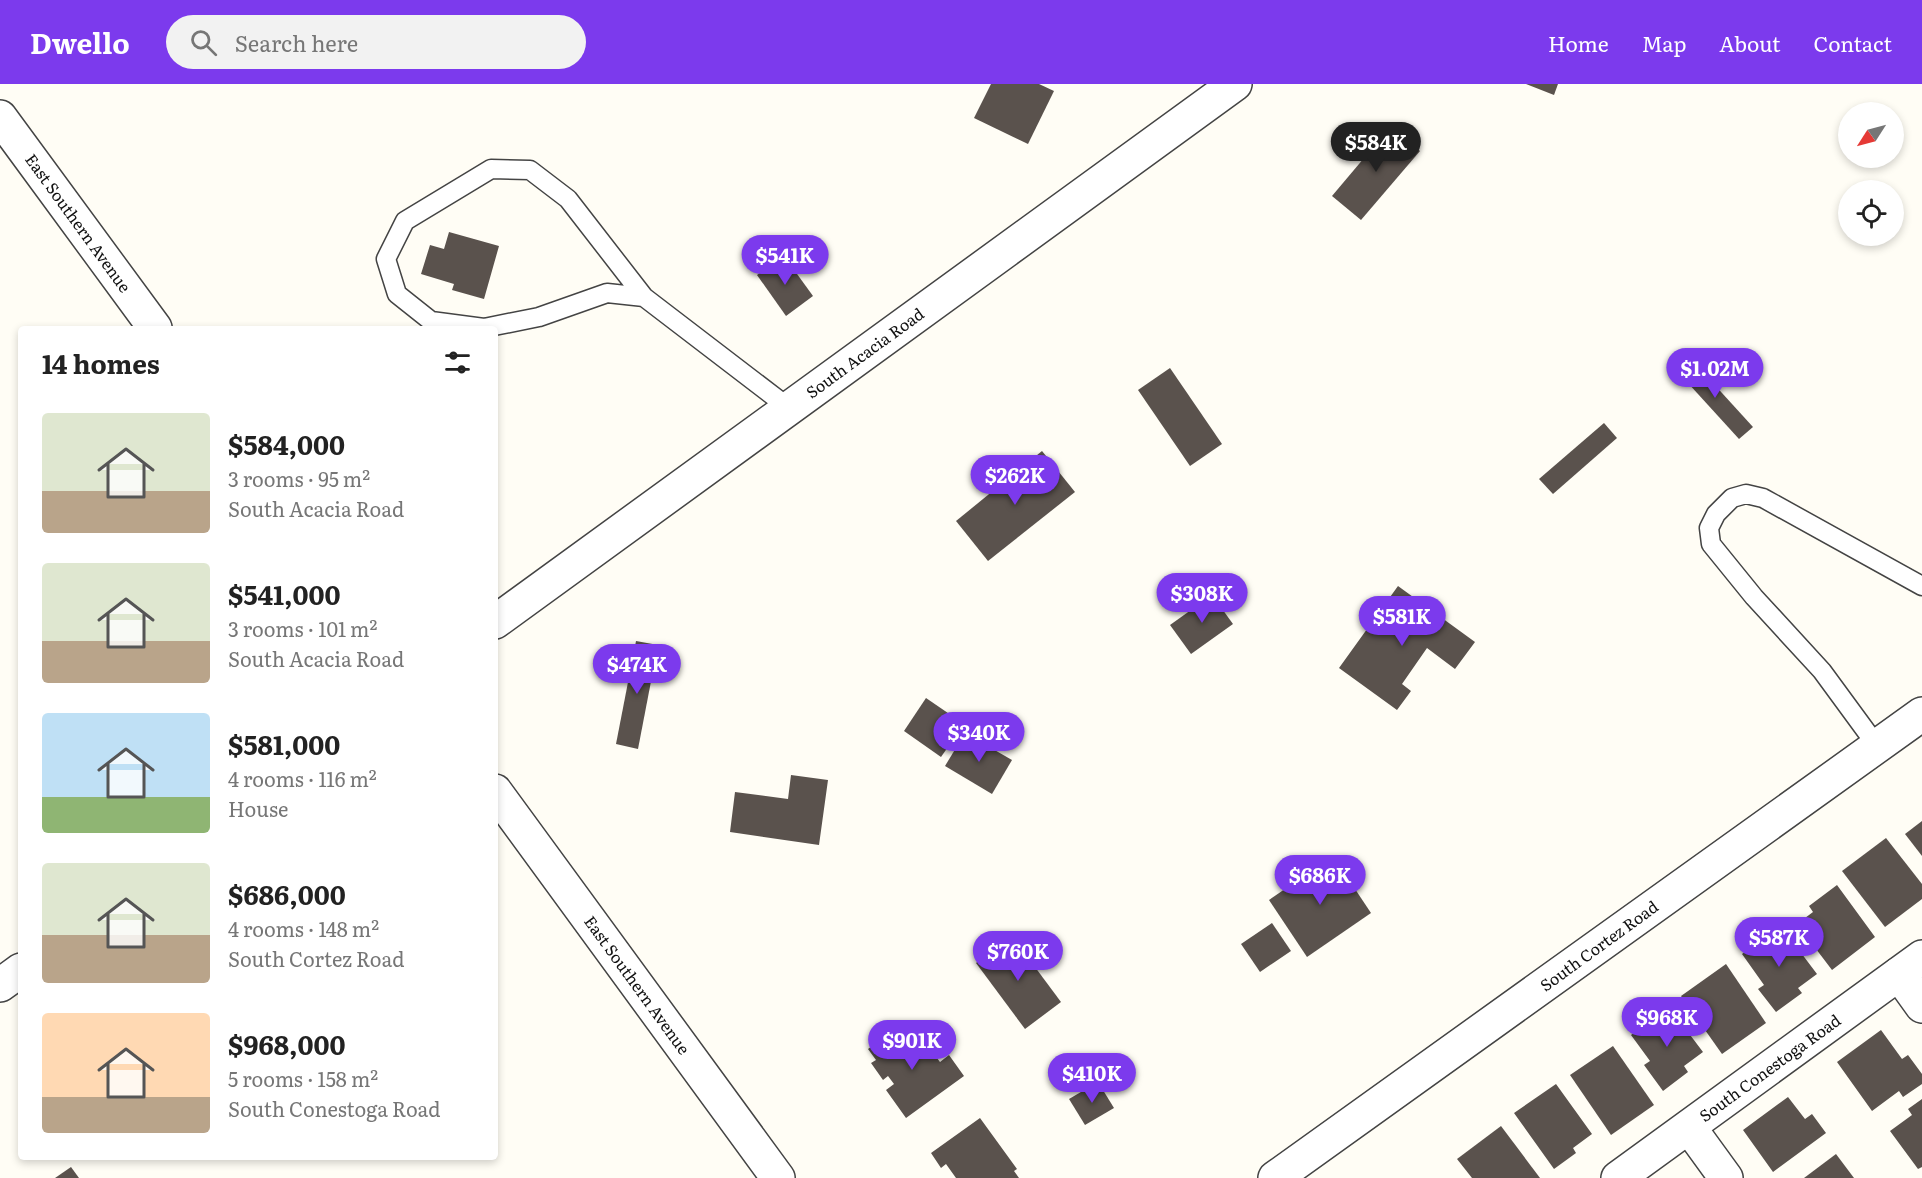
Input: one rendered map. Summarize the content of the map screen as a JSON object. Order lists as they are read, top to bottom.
{
  "streets": {
    "street": [
      "East Southern Avenue",
      "South Acacia Road",
      "South Cortez Road",
      "South Conestoga Road"
    ]
  },
  "north": "bottom left",
  "page": {
    "header": "Dwello",
    "search": "Search here",
    "nav": [
      "Home",
      "Map",
      "About",
      "Contact"
    ],
    "price": [
      "$584K",
      "$541K",
      "$1.02M",
      "$262K",
      "$308K",
      "$581K",
      "$474K",
      "$340K",
      "$686K",
      "$587K",
      "$760K",
      "$968K",
      "$901K",
      "$410K"
    ],
    "heading": "14 homes",
    "list": [
      {
        "name": "$584,000",
        "note": "3 rooms · 95 m² · South Acacia Road"
      },
      {
        "name": "$541,000",
        "note": "3 rooms · 101 m² · South Acacia Road"
      },
      {
        "name": "$581,000",
        "note": "4 rooms · 116 m² · House"
      },
      {
        "name": "$686,000",
        "note": "4 rooms · 148 m² · South Cortez Road"
      },
      {
        "name": "$968,000",
        "note": "5 rooms · 158 m² · South Conestoga Road"
      }
    ]
  }
}
